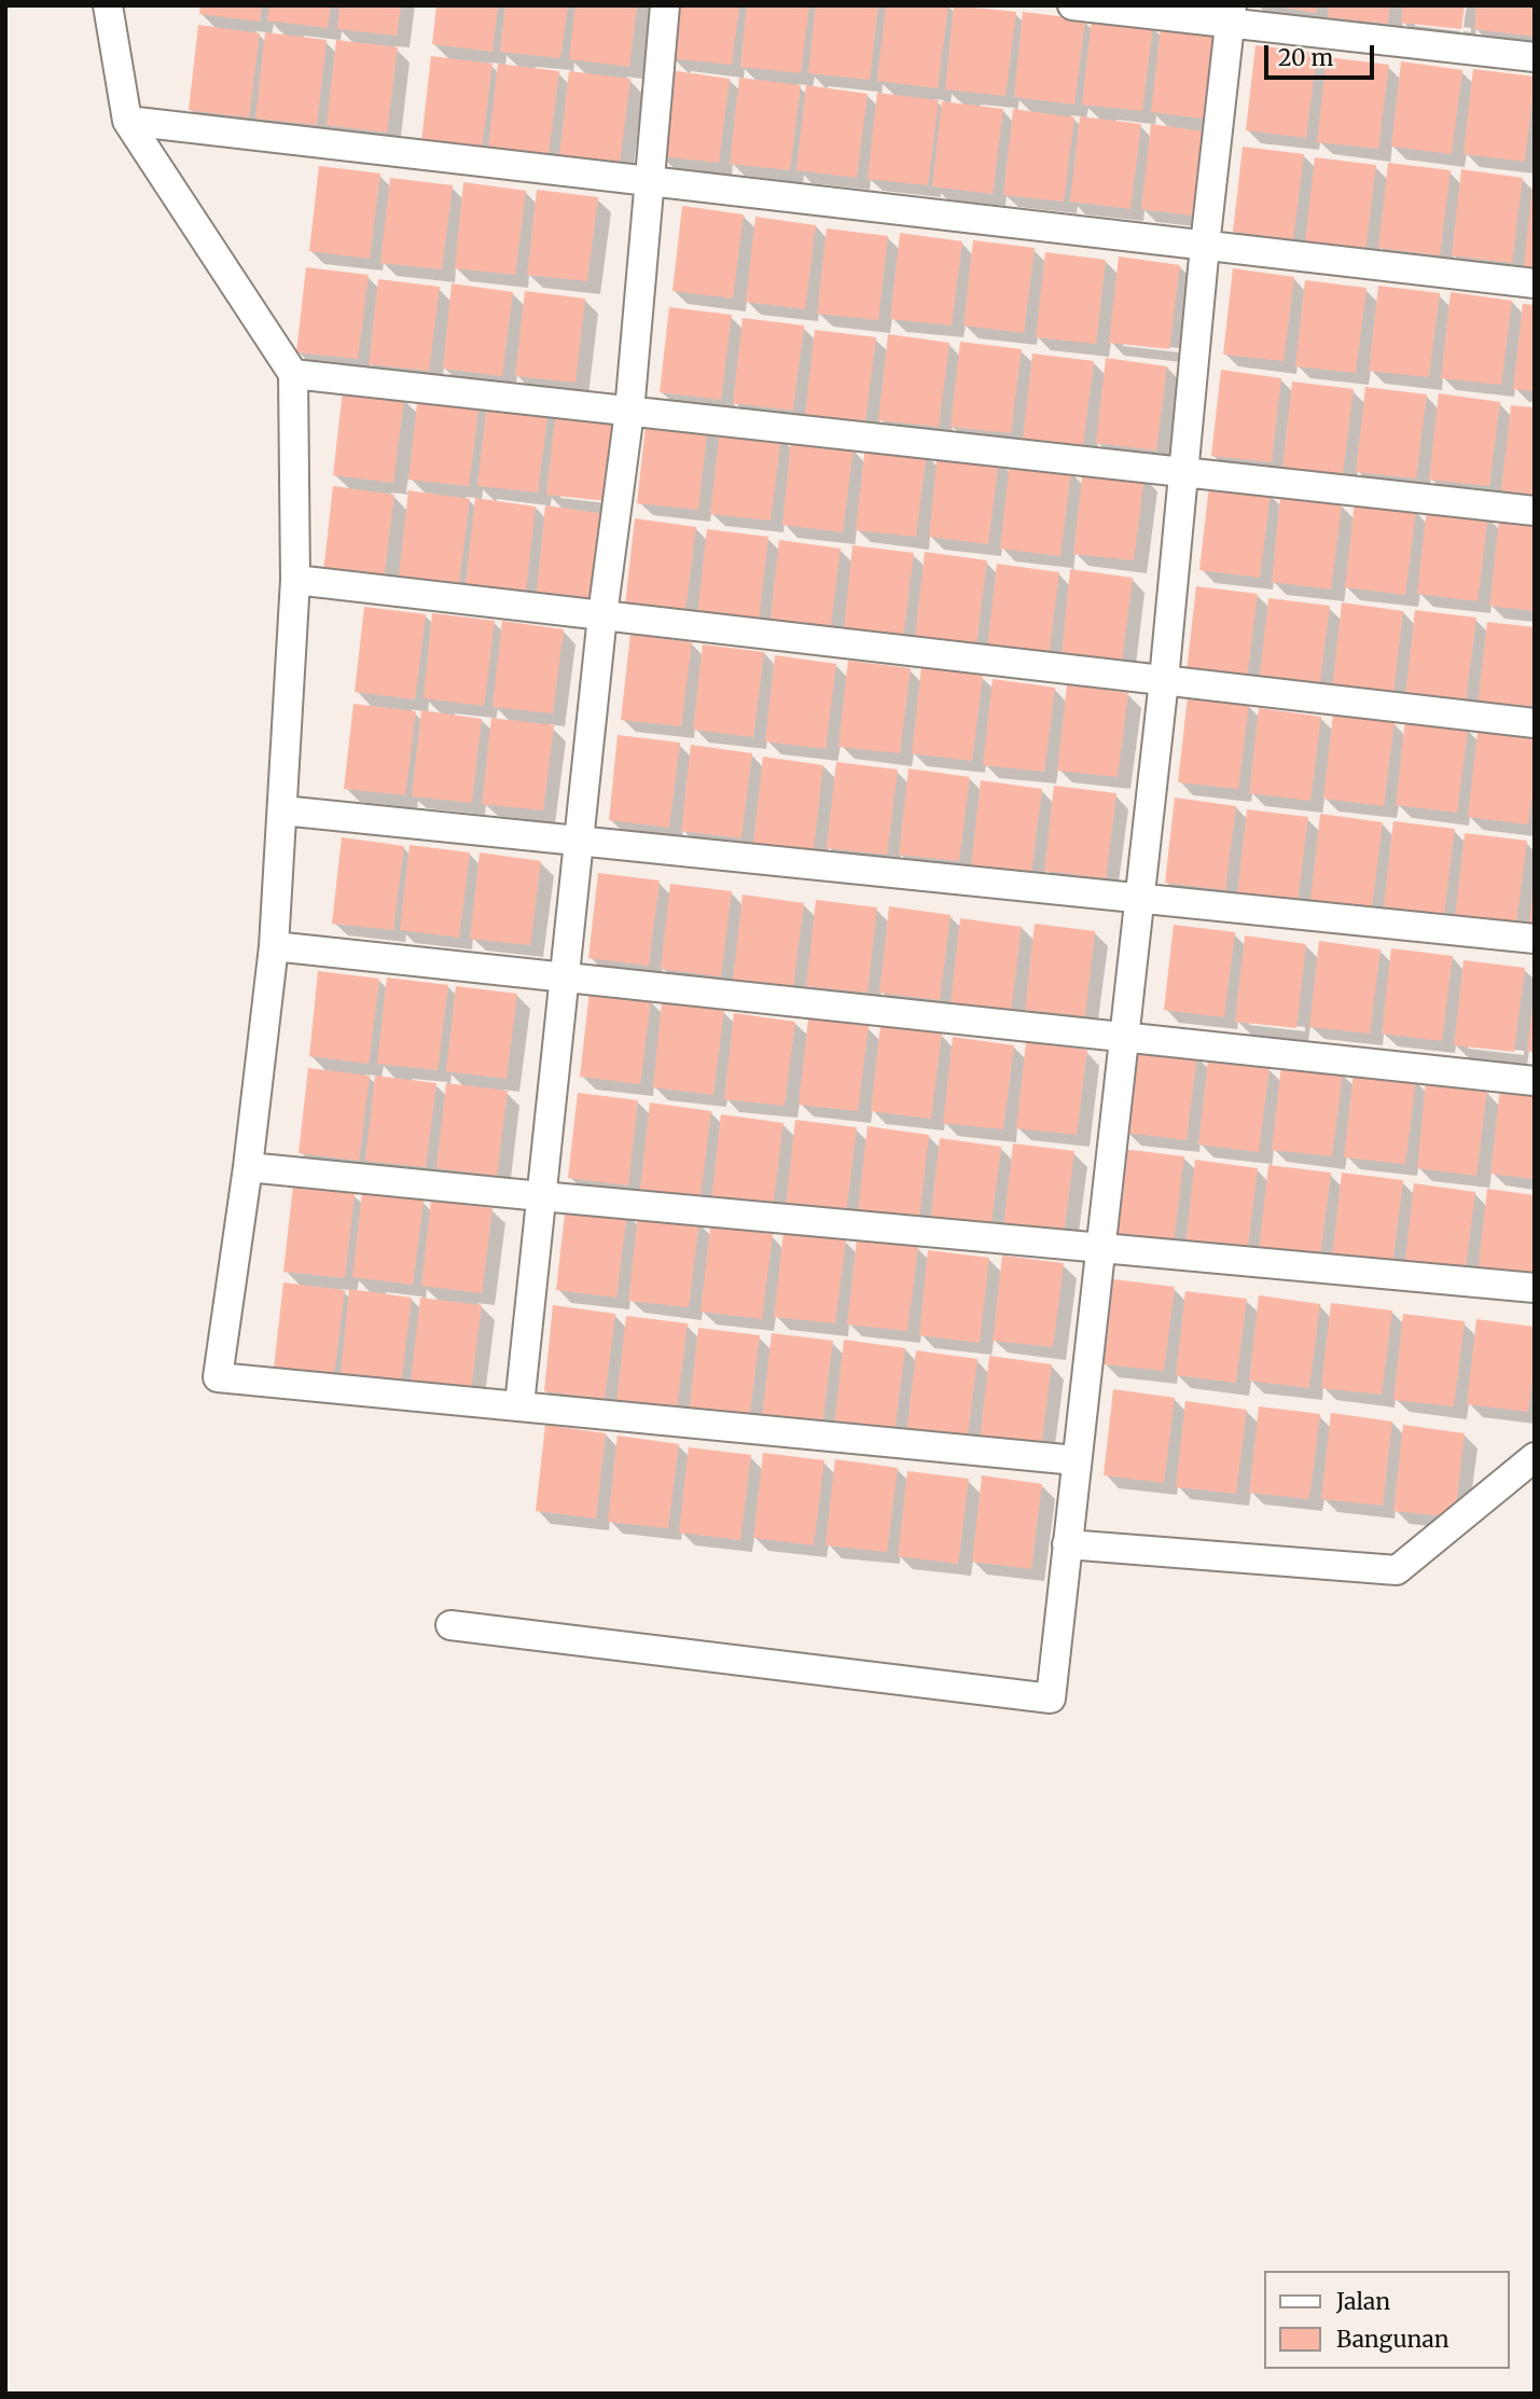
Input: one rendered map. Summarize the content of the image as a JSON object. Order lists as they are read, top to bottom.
{
  "legend": ["Jalan", "Bangunan"],
  "scale_bar": "20 m"
}
